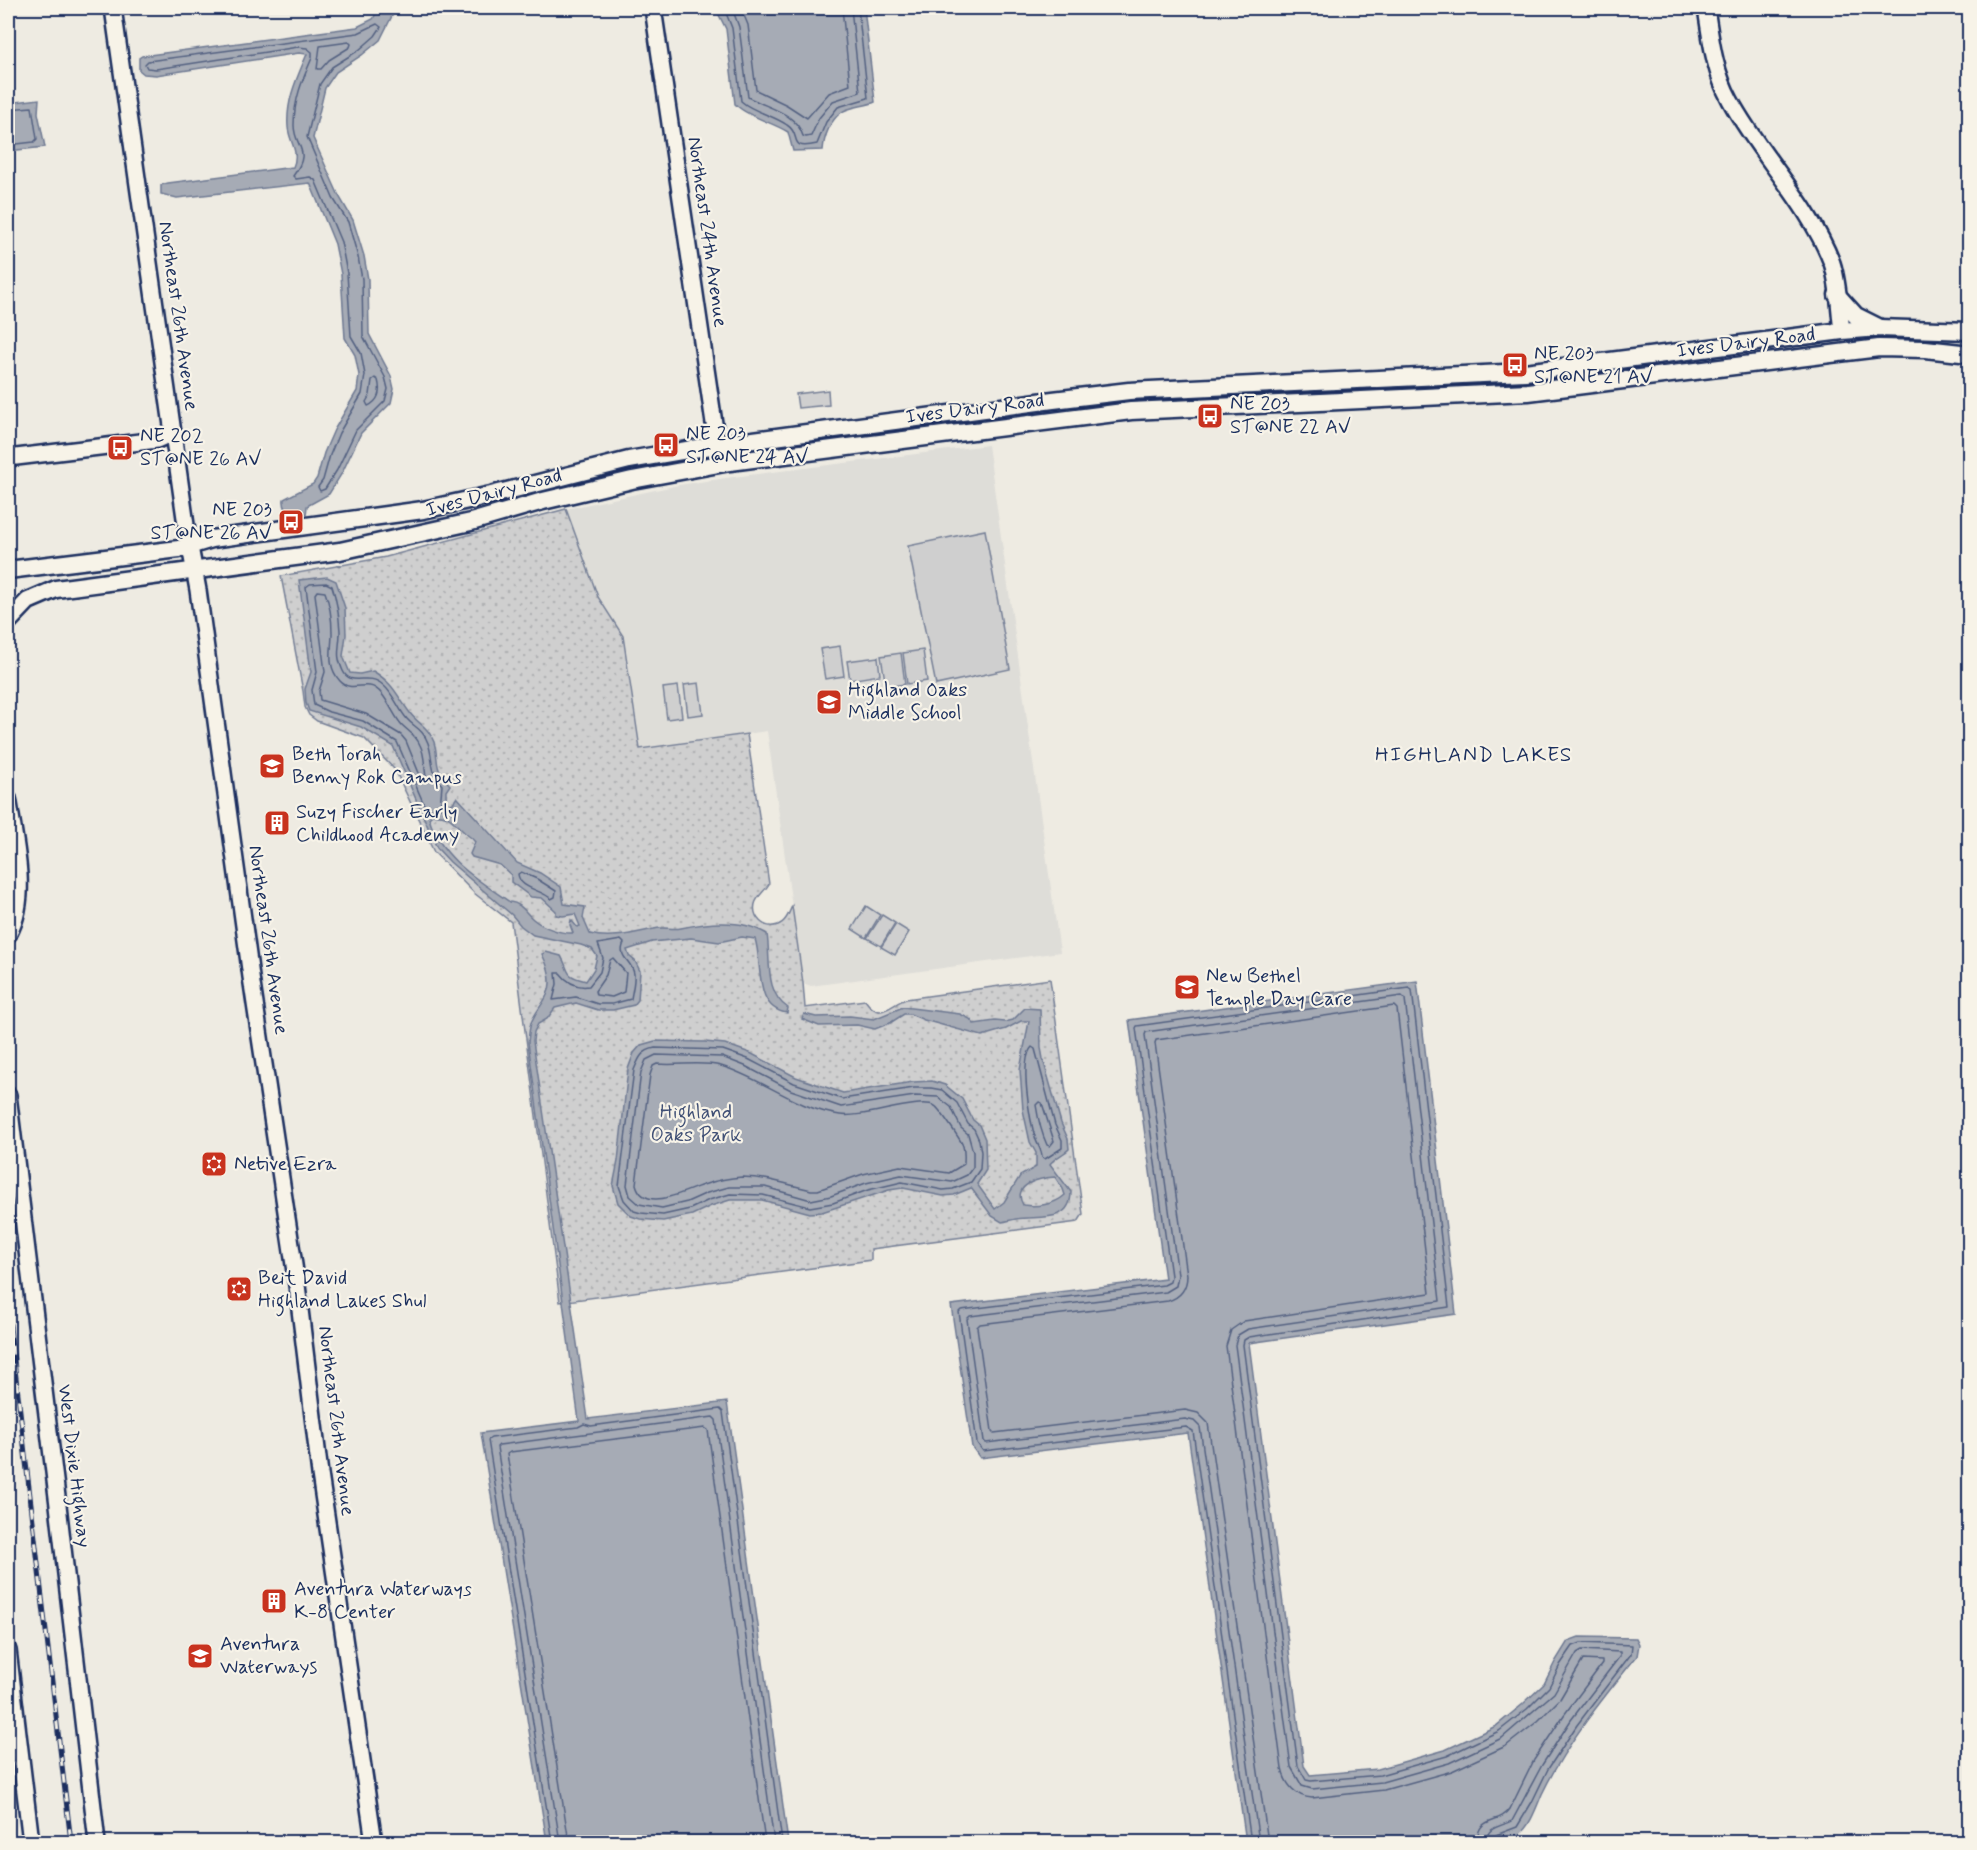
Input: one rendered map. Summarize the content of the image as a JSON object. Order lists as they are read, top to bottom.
{
  "streets": {
    "main road": ["Ives Dairy Road"],
    "street": ["Northeast 24th Avenue", "Northeast 26th Avenue", "West Dixie Highway"]
  },
  "crossings": [
    ["Northeast 24th Avenue", "Ives Dairy Road"],
    ["Northeast 26th Avenue", "Ives Dairy Road"]
  ],
  "districts": ["HIGHLAND LAKES"],
  "parks": ["Highland Oaks Park"],
  "places": {
    "bus stop": [
      "NE 203 ST@NE 21 AV",
      "NE 203 ST@NE 22 AV",
      "NE 203 ST@NE 24 AV",
      "NE 202 ST@NE 26 AV",
      "NE 203 ST@NE 26 AV"
    ],
    "school or university": [
      "Highland Oaks Middle School",
      "Beth Torah Benny Rok Campus",
      "New Bethel Temple Day Care",
      "Aventura Waterways"
    ],
    "building": ["Suzy Fischer Early Childhood Academy", "Aventura Waterways K-8 Center"],
    "synagogue": ["Netive Ezra", "Beit David Highland Lakes Shul"]
  }
}
